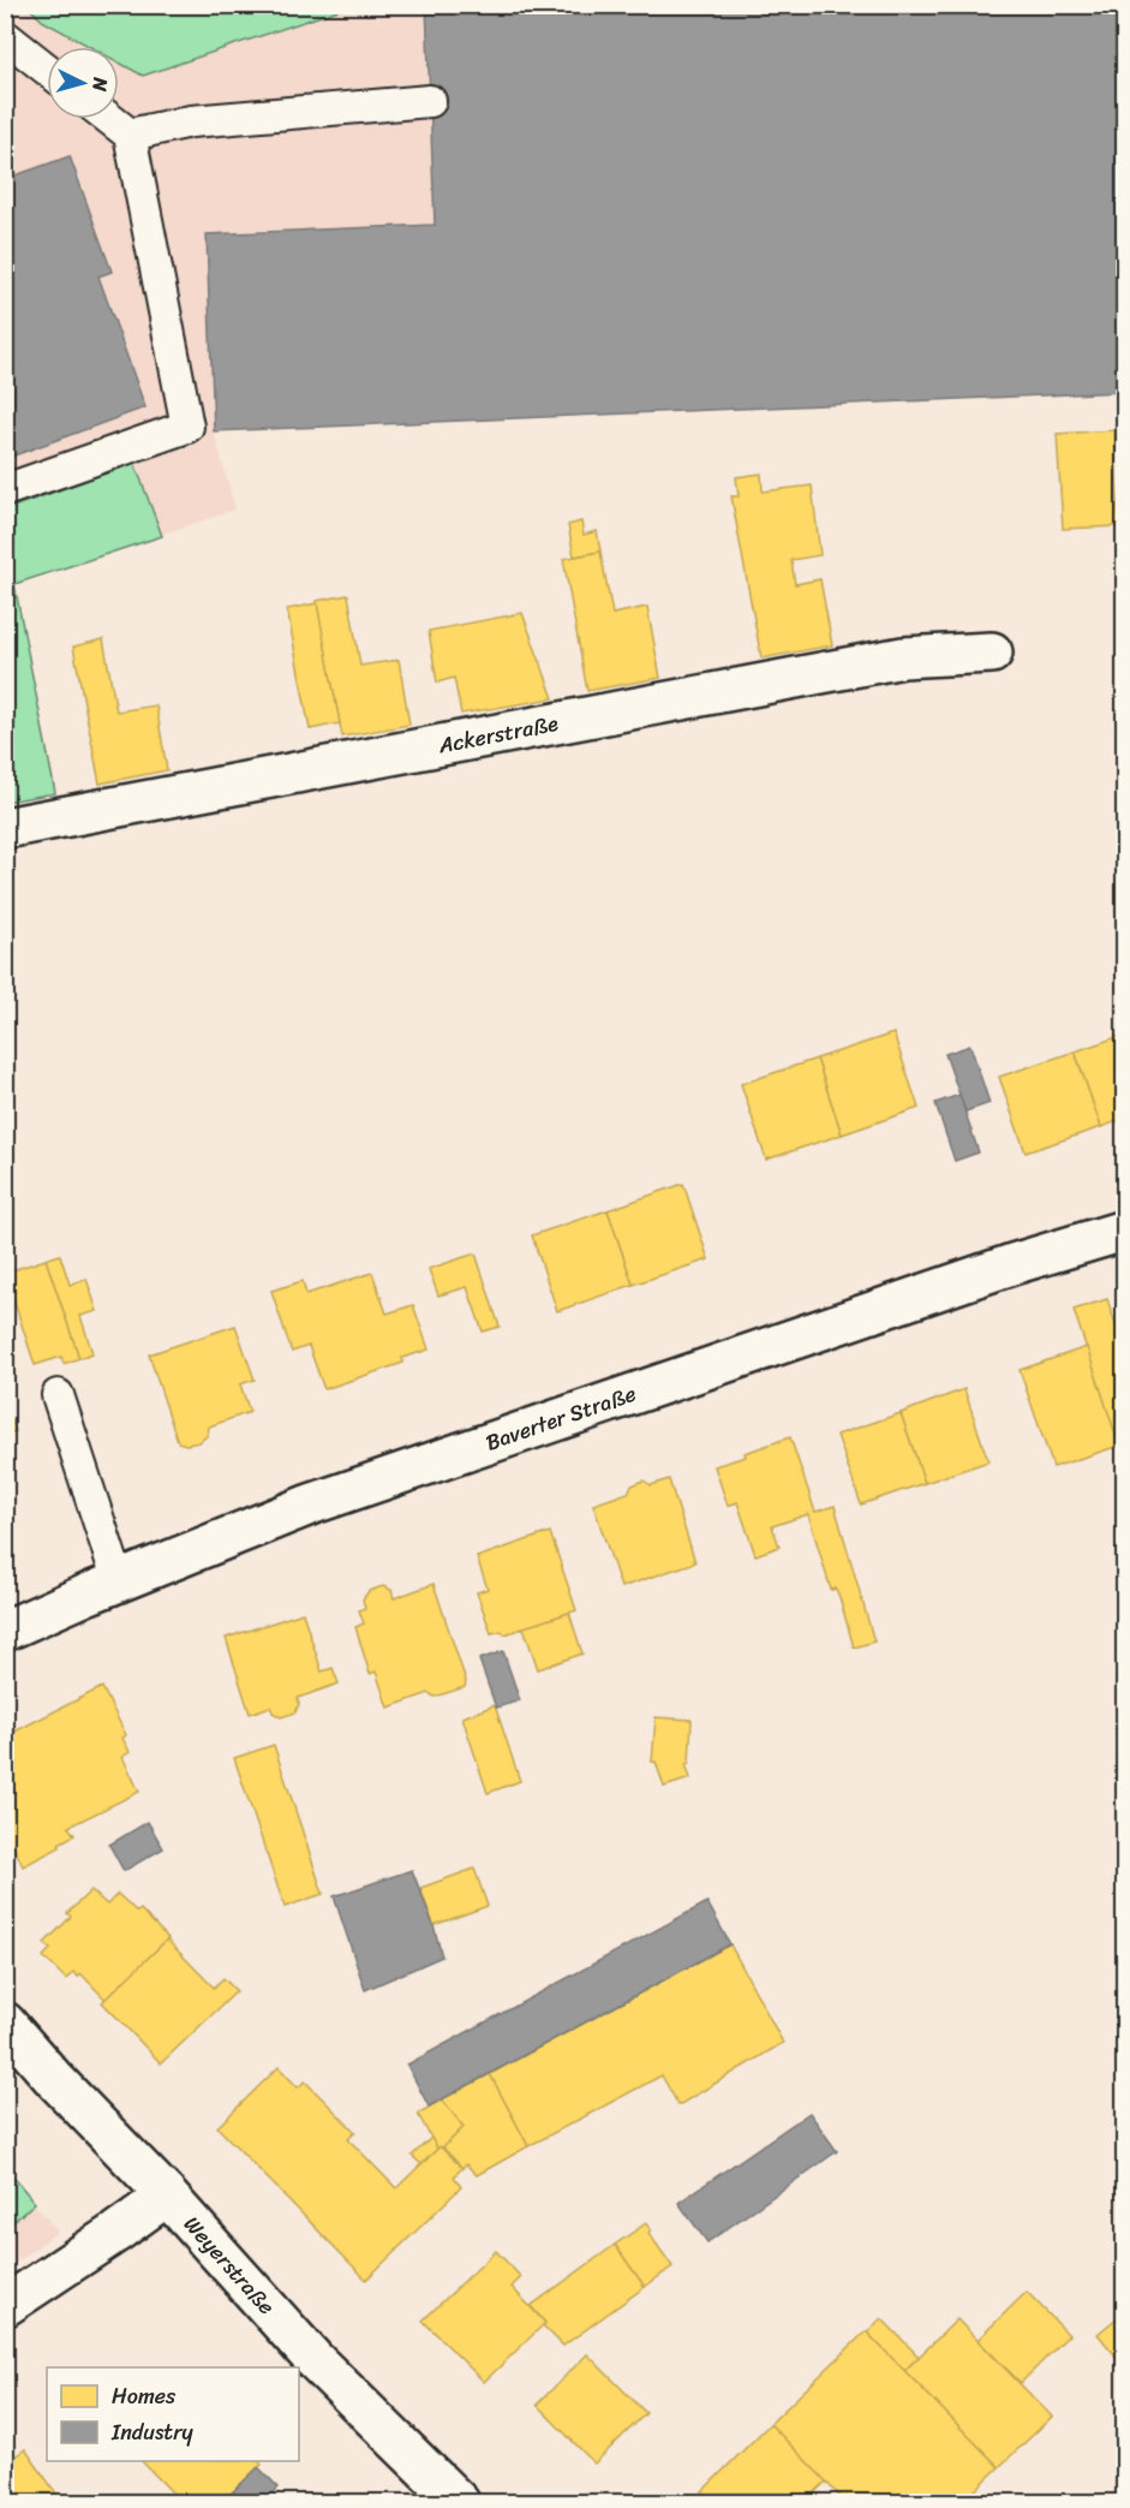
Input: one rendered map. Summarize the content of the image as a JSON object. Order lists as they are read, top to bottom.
{
  "streets": {
    "main road": ["Ackerstraße", "Baverter Straße", "Weyerstraße"]
  },
  "legend": ["Homes", "Industry"],
  "north": "right"
}
